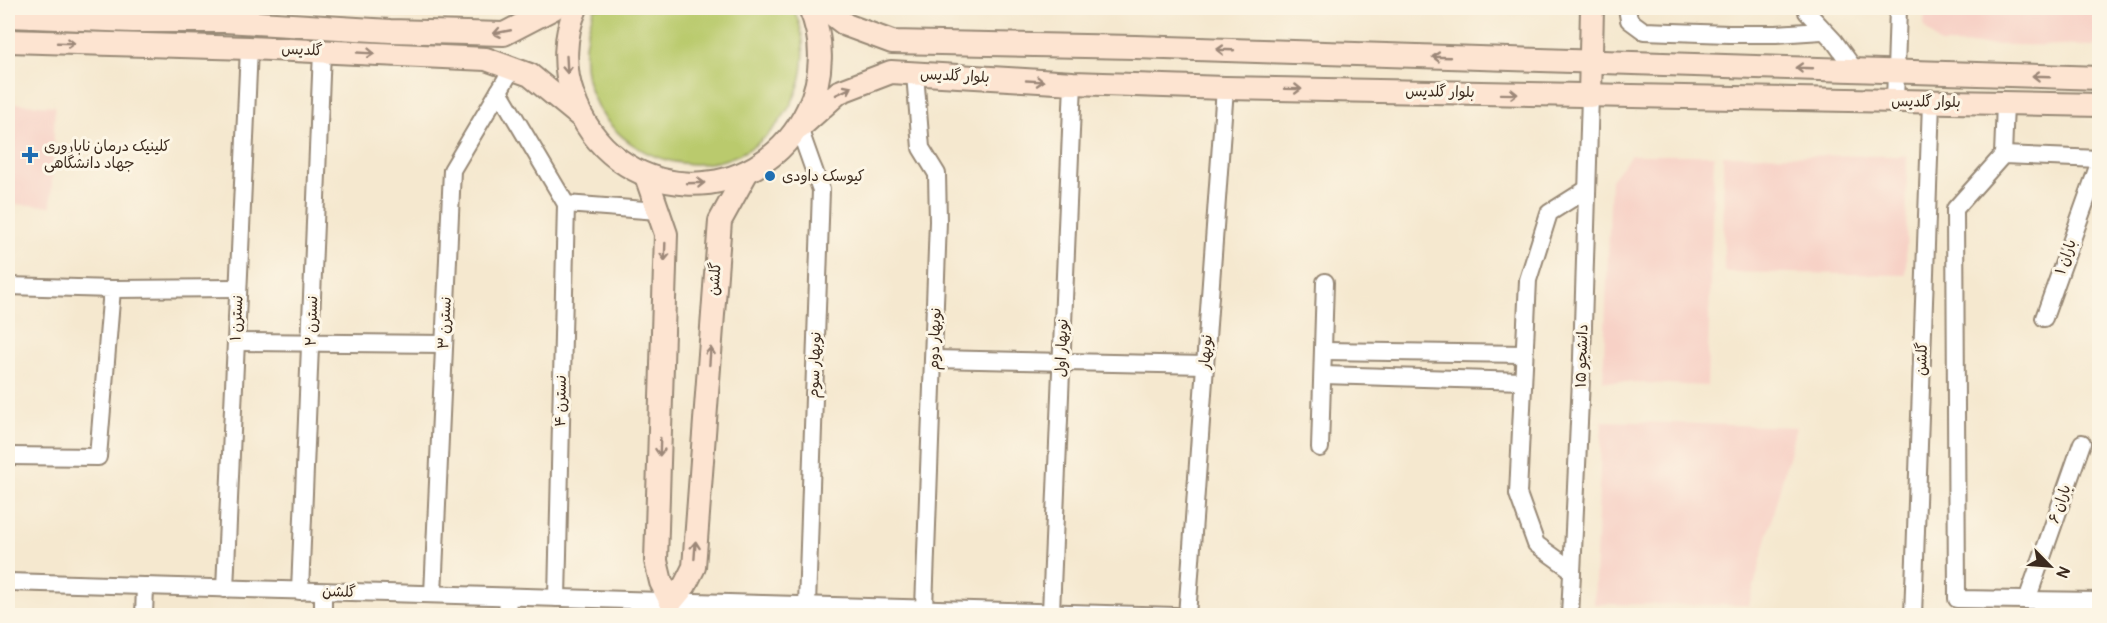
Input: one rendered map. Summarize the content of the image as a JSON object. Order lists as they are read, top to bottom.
{
  "streets": {
    "main road": ["گلدیس", "بلوار گلدیس", "گلشن"],
    "street": [
      "باران ۱",
      "نسترن ۱",
      "نسترن ۲",
      "نسترن ۳",
      "نوبهار دوم",
      "نوبهار اول",
      "نوبهار",
      "دانشجو ۱۵",
      "نوبهار سوم",
      "نسترن ۴",
      "باران ۶"
    ]
  },
  "crossings": [
    ["گلدیس", "نسترن ۱"],
    ["گلدیس", "نسترن ۲"],
    ["گلدیس", "نسترن ۳"],
    ["بلوار گلدیس", "گلشن"],
    ["بلوار گلدیس", "نوبهار دوم"],
    ["بلوار گلدیس", "نوبهار اول"],
    ["بلوار گلدیس", "نوبهار"],
    ["بلوار گلدیس", "دانشجو ۱۵"],
    ["بلوار گلدیس", "نوبهار سوم"],
    ["گلشن", "نسترن ۱"],
    ["گلشن", "نسترن ۲"],
    ["گلشن", "نسترن ۳"],
    ["گلشن", "نوبهار دوم"],
    ["گلشن", "نوبهار اول"],
    ["گلشن", "نوبهار سوم"],
    ["گلشن", "نسترن ۴"]
  ],
  "places": {
    "health": ["کلینیک درمان ناباروری جهاد دانشگاهی"],
    "other": ["کیوسک داودی"]
  },
  "north": "bottom right"
}
